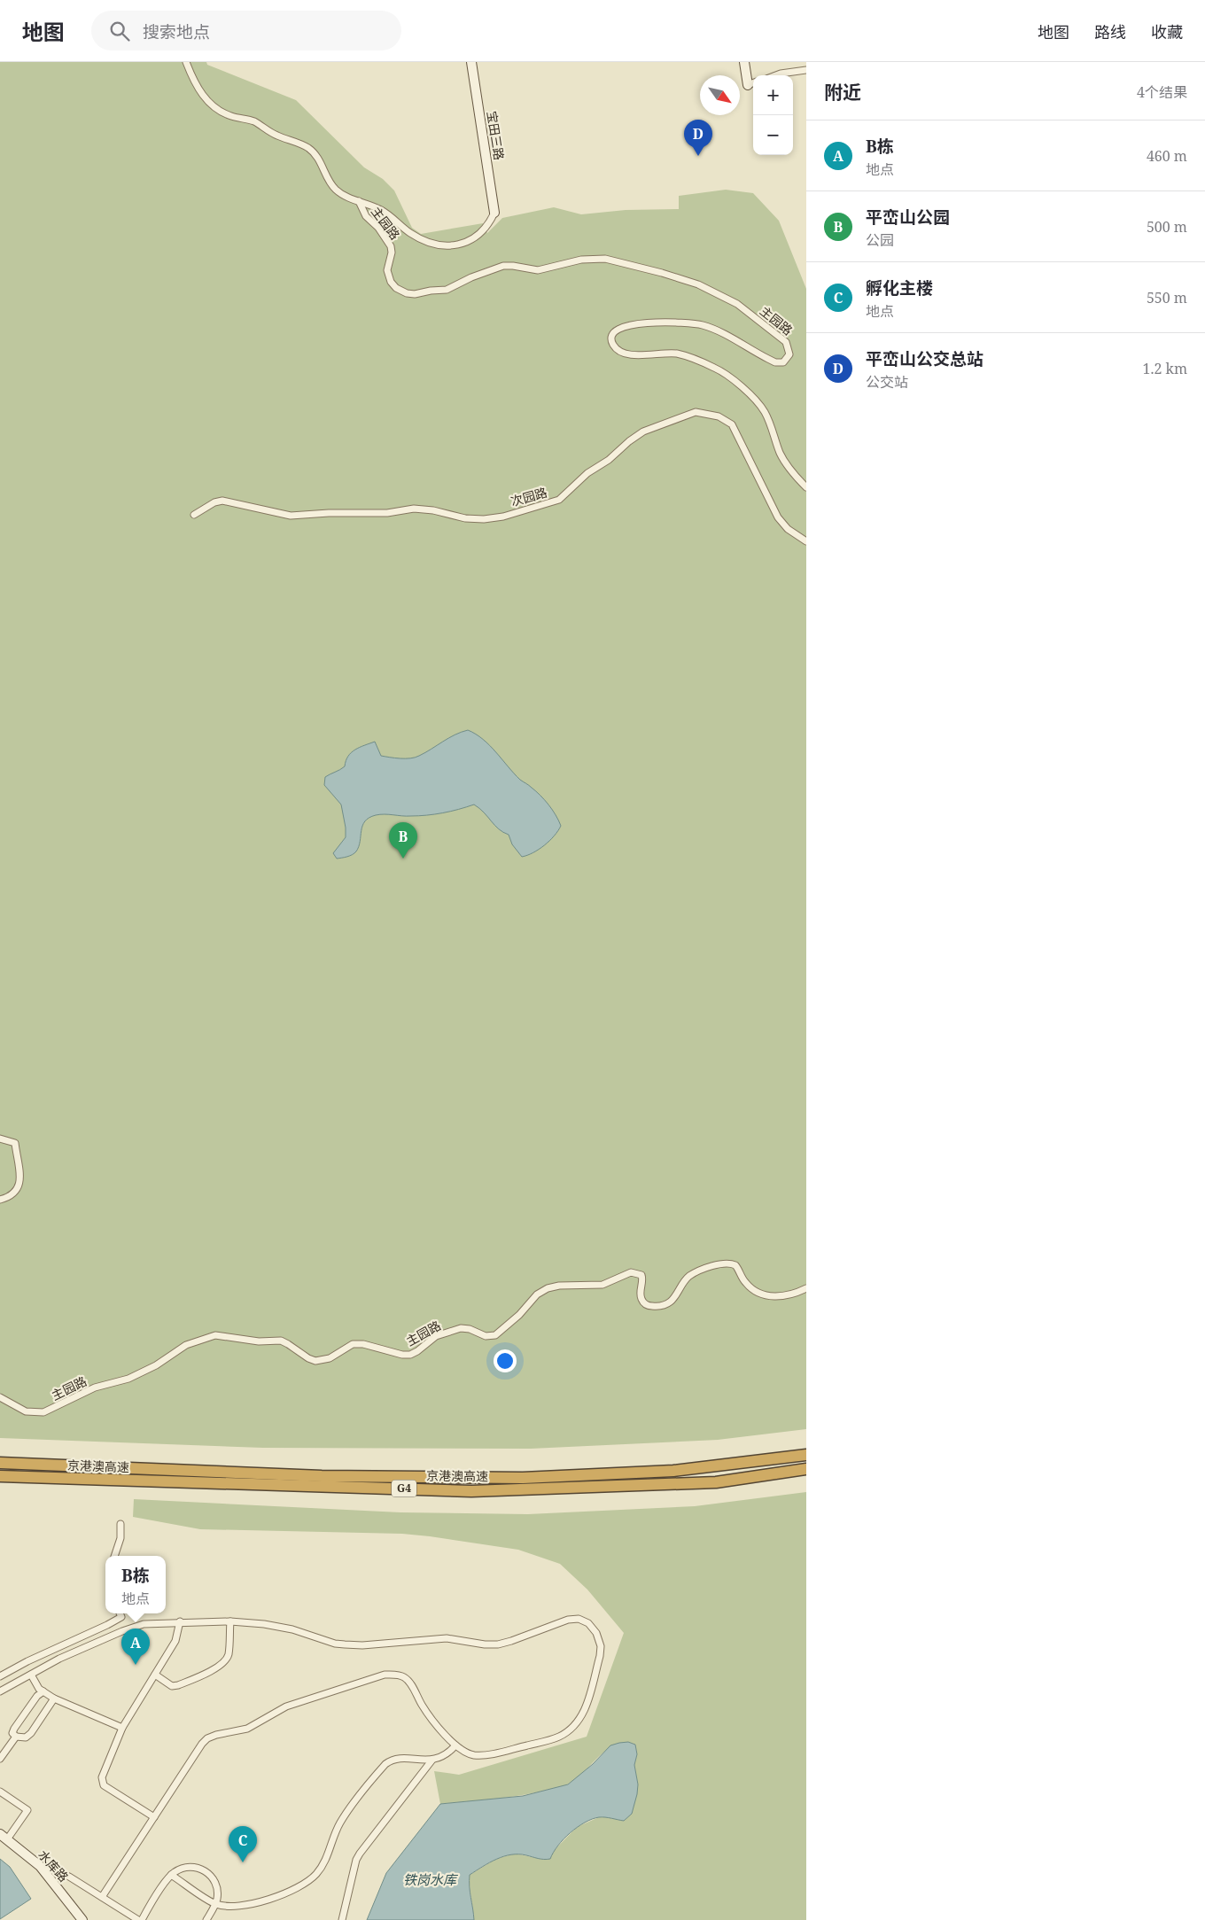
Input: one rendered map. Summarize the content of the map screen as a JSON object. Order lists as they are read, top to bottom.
{
  "streets": {
    "highway": ["京港澳高速", "G4"],
    "street": [
      "宝田三路",
      "主园路",
      "次园路",
      "水库路"
    ]
  },
  "crossings": [
    ["宝田三路", "主园路"]
  ],
  "water": ["铁岗水库"],
  "north": "bottom right",
  "page": {
    "header": "地图",
    "search": "搜索地点",
    "nav": ["地图", "路线", "收藏"],
    "heading": ["附近", "4个结果"],
    "map_buttons": ["+", "−"],
    "pins": [
      "D",
      "B",
      "A",
      "C"
    ],
    "list": [
      {
        "mark": "A",
        "name": "B栋",
        "note": "地点",
        "value": "460 m"
      },
      {
        "mark": "B",
        "name": "平峦山公园",
        "note": "公园",
        "value": "500 m"
      },
      {
        "mark": "C",
        "name": "孵化主楼",
        "note": "地点",
        "value": "550 m"
      },
      {
        "mark": "D",
        "name": "平峦山公交总站",
        "note": "公交站",
        "value": "1.2 km"
      }
    ],
    "popup": ["B栋", "地点"]
  }
}
